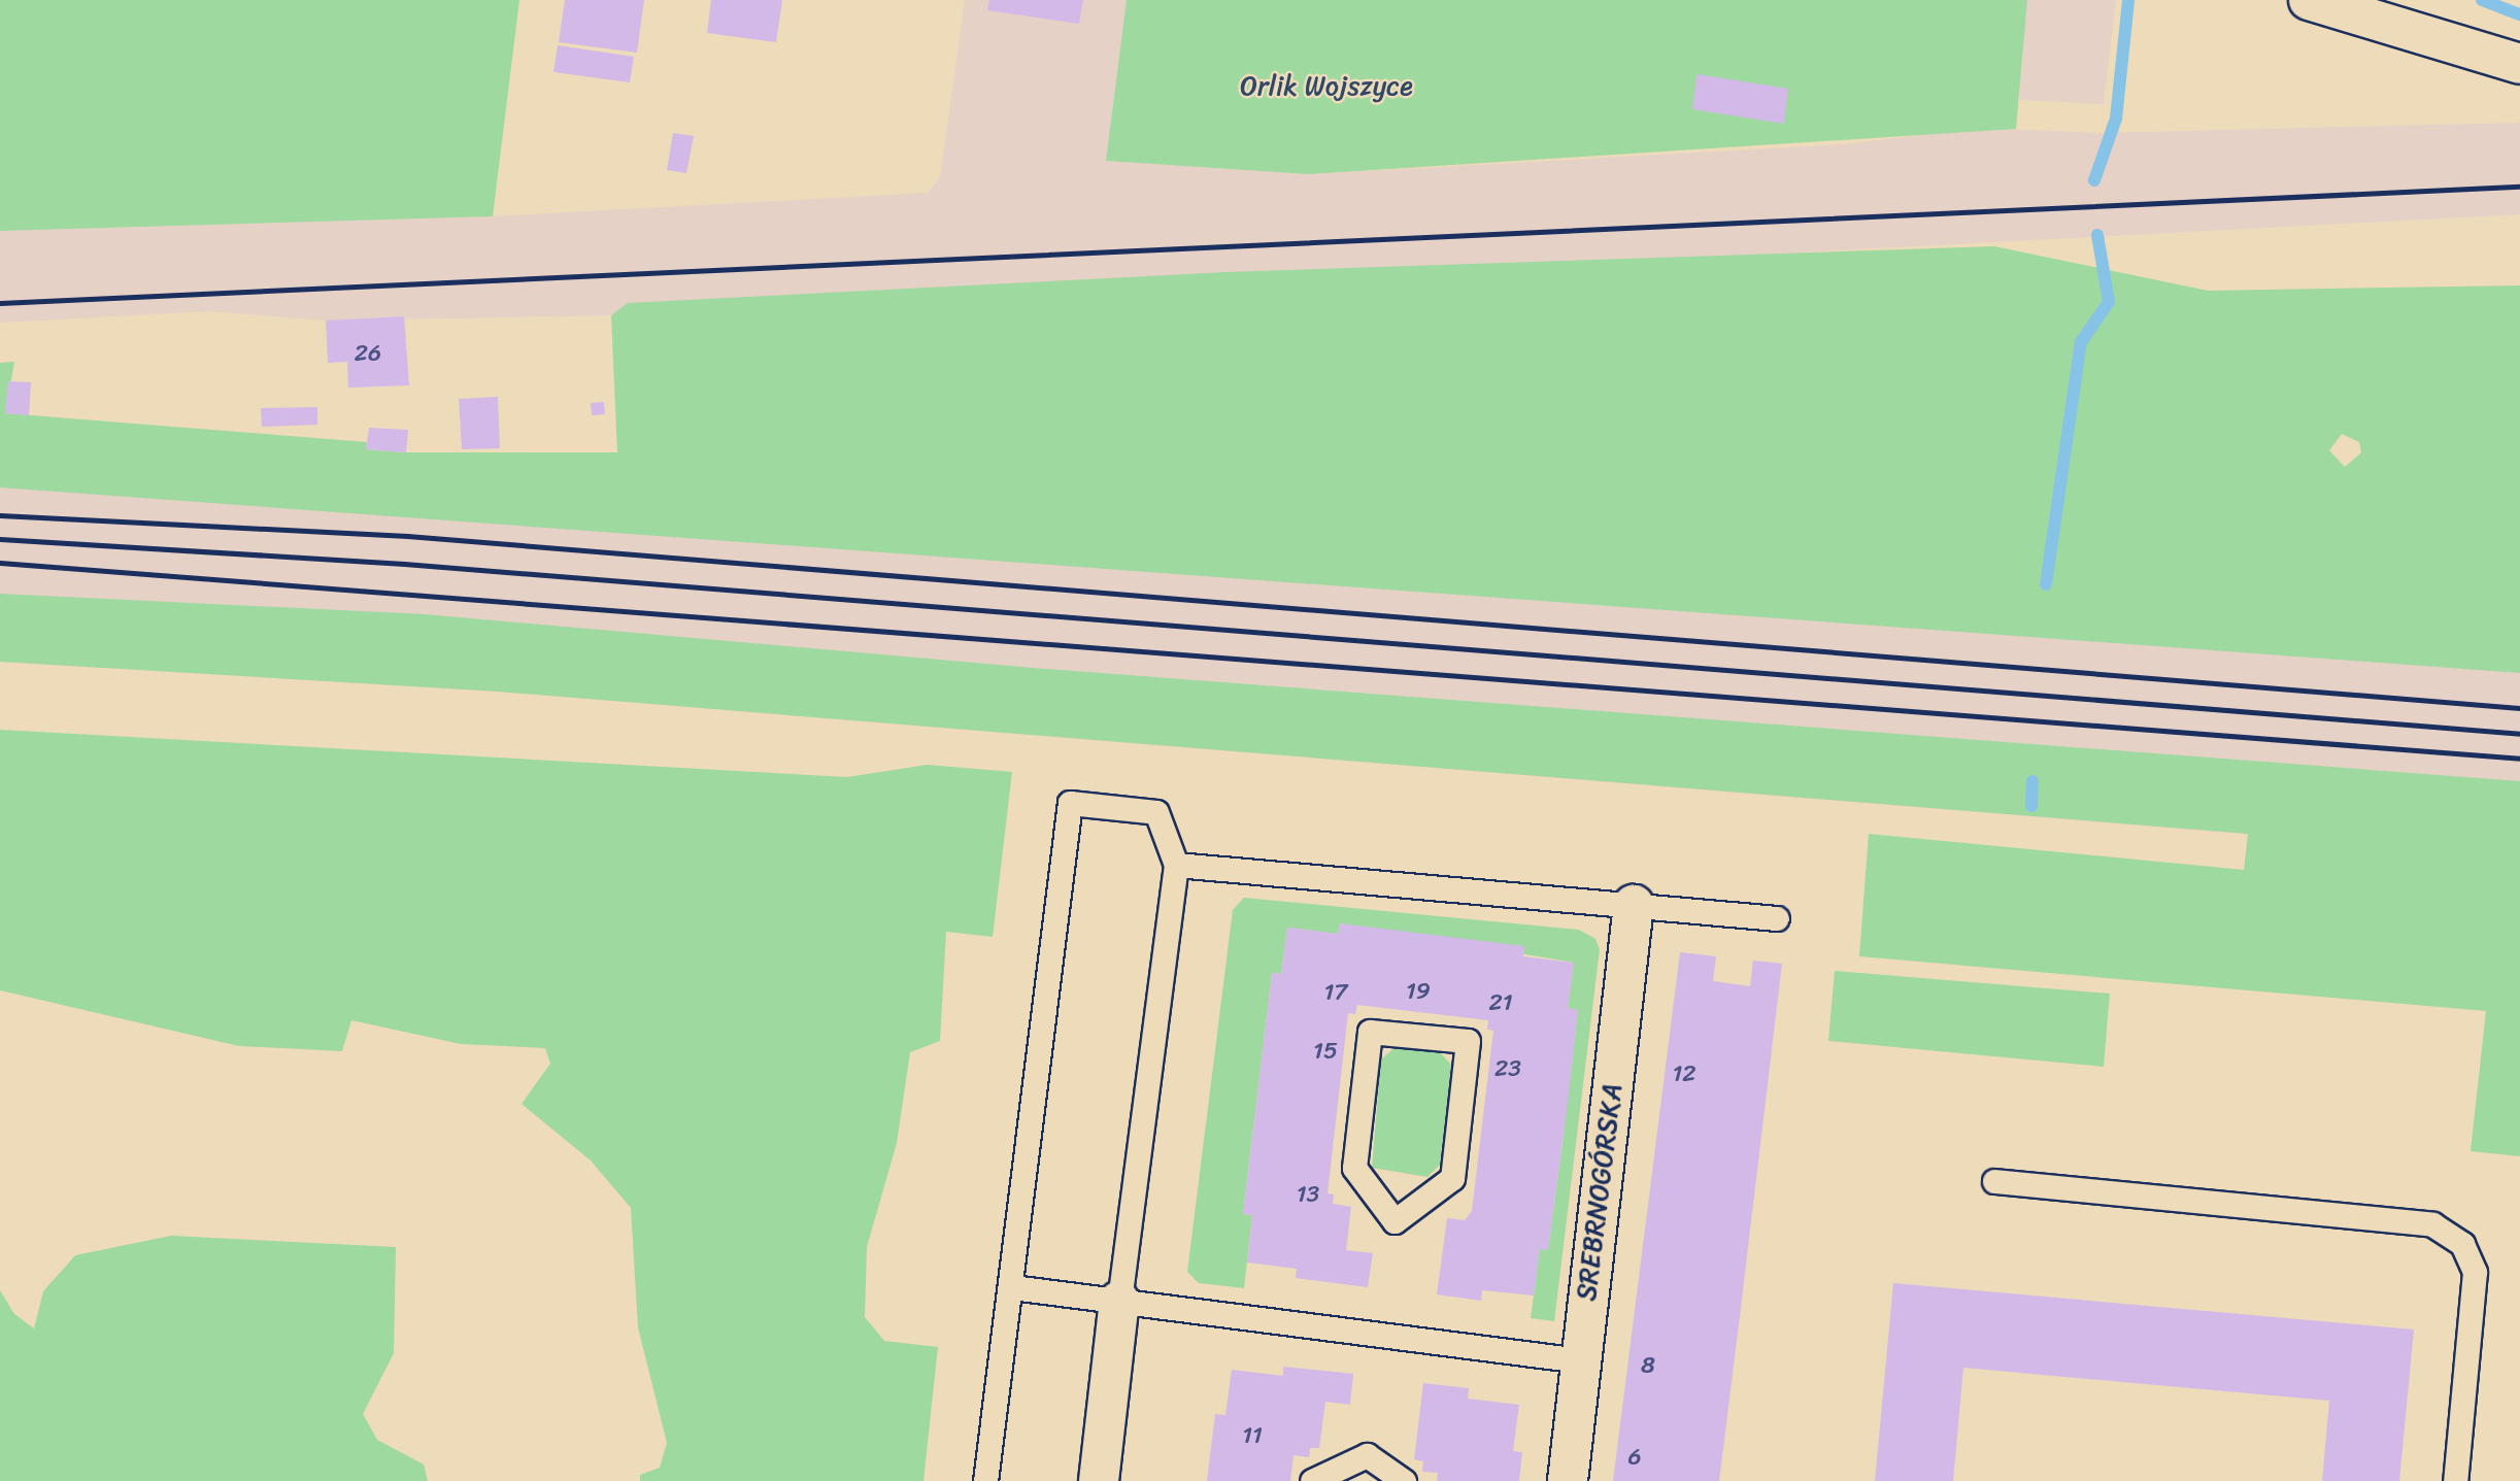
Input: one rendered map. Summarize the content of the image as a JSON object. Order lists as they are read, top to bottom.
{
  "streets": {
    "street": ["SREBRNOGÓRSKA"]
  },
  "parks": ["Orlik Wojszyce"],
  "house_numbers": [
    "26",
    "19",
    "17",
    "21",
    "15",
    "23",
    "12",
    "13",
    "8",
    "11",
    "6"
  ]
}
